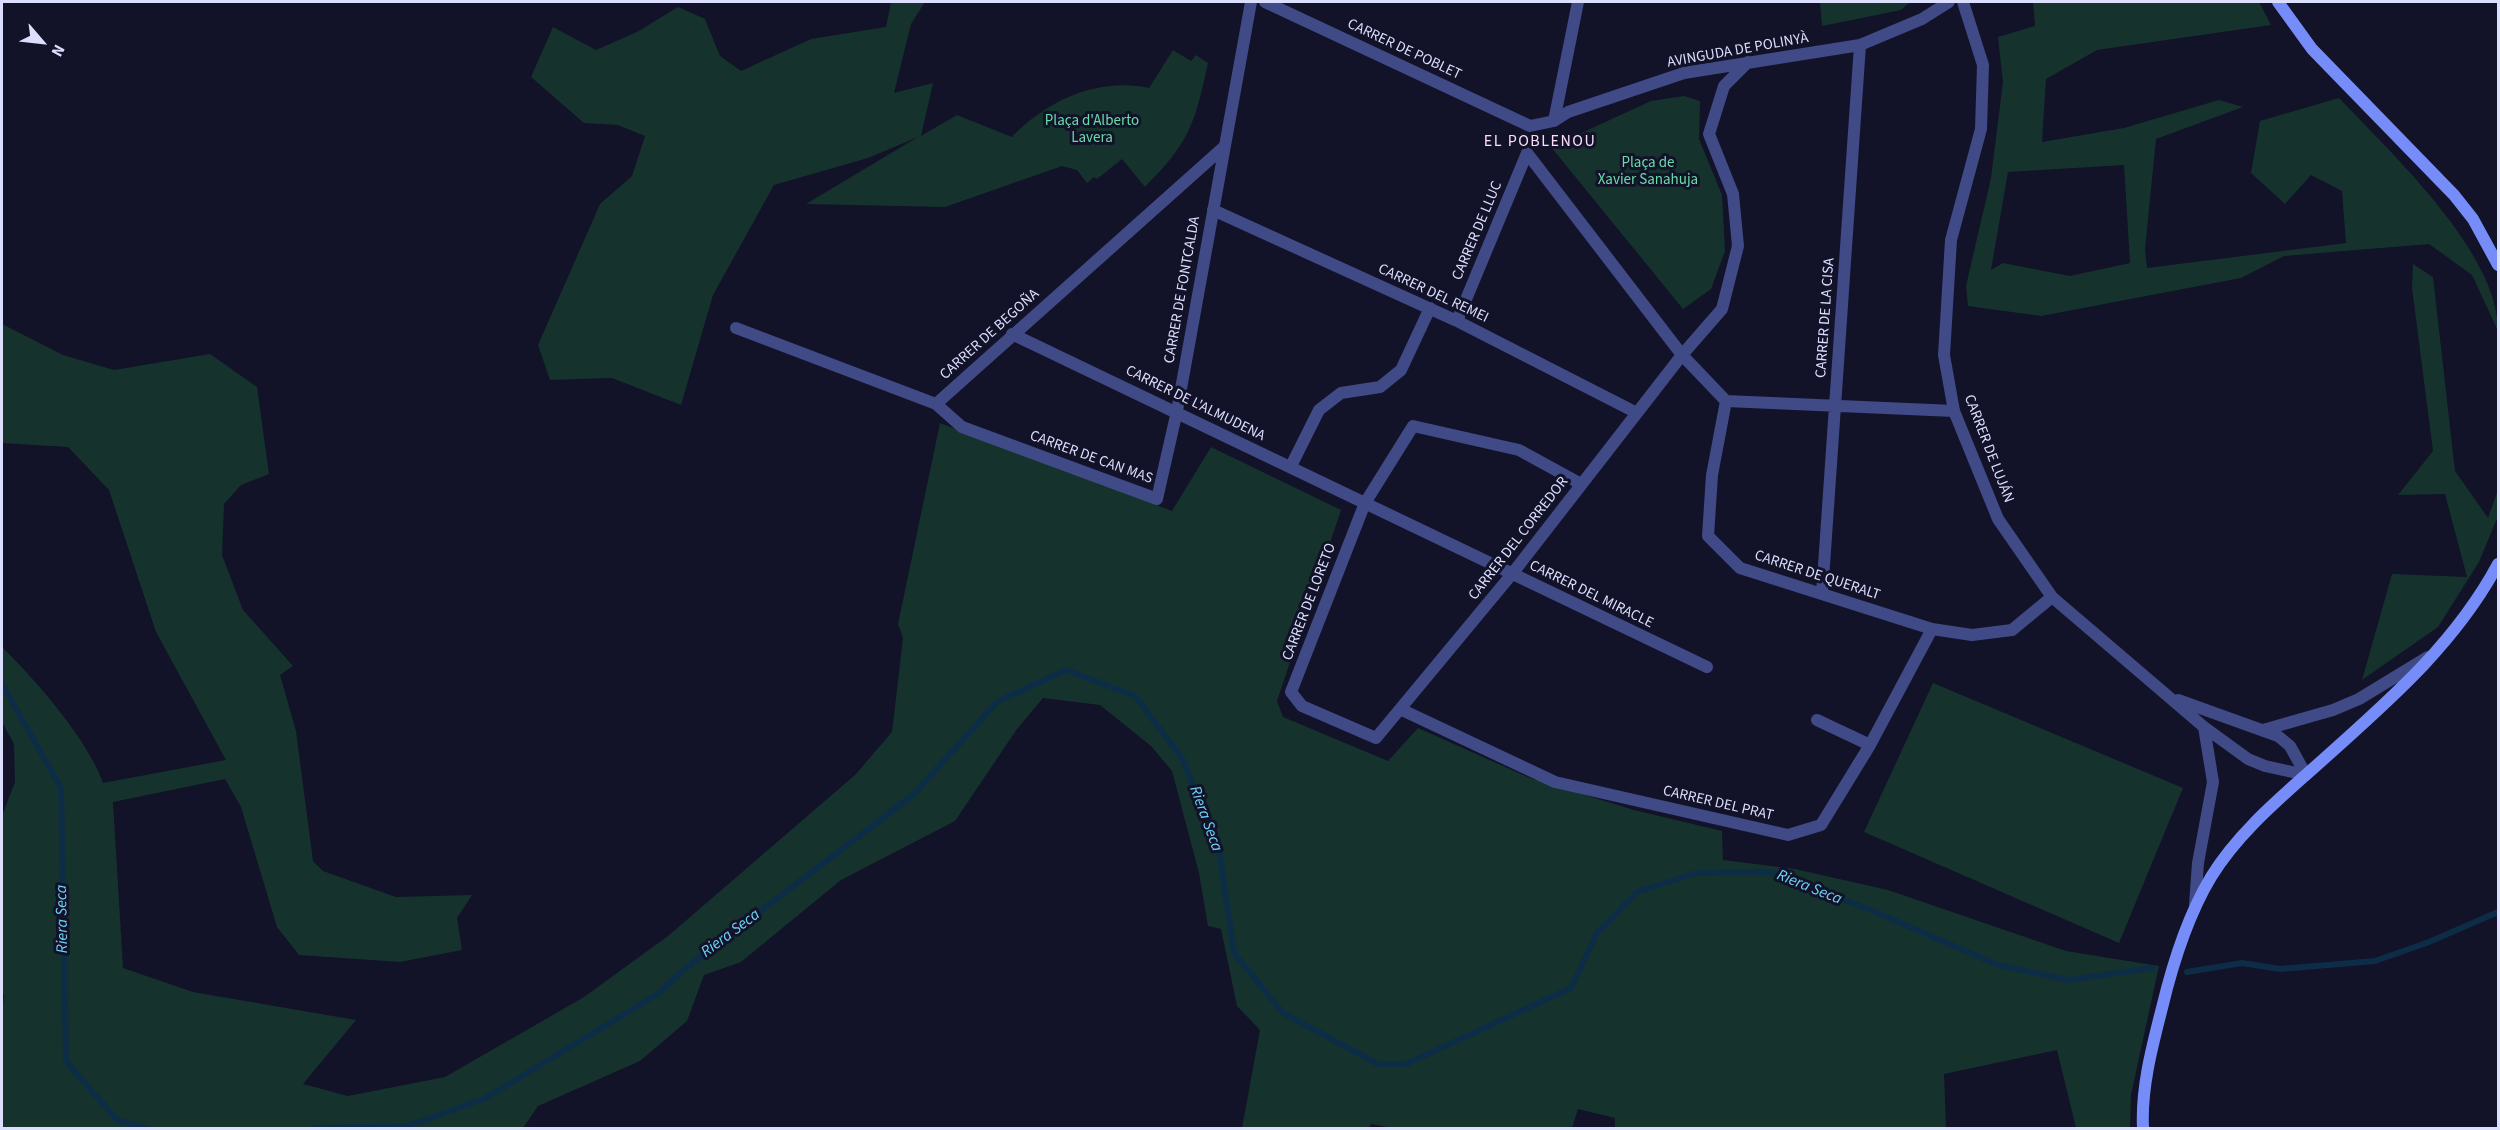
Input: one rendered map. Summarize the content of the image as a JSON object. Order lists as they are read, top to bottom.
{
  "streets": {
    "street": [
      "CARRER DE POBLET",
      "AVINGUDA DE POLINYÀ",
      "CARRER DE LLUC",
      "CARRER DE FONTCALDA",
      "CARRER DEL REMEI",
      "CARRER DE LA CISA",
      "CARRER DE BEGOÑA",
      "CARRER DE L'ALMUDENA",
      "CARRER DE LUJÁN",
      "CARRER DE CAN MAS",
      "CARRER DEL CORREDOR",
      "CARRER DE QUERALT",
      "CARRER DEL MIRACLE",
      "CARRER DE LORETO",
      "CARRER DEL PRAT"
    ]
  },
  "crossings": [
    ["CARRER DE POBLET", "AVINGUDA DE POLINYÀ"],
    ["AVINGUDA DE POLINYÀ", "CARRER DE LA CISA"],
    ["CARRER DE LLUC", "CARRER DEL REMEI"],
    ["CARRER DE LLUC", "CARRER DEL CORREDOR"],
    ["CARRER DE FONTCALDA", "CARRER DEL REMEI"],
    ["CARRER DE FONTCALDA", "CARRER DE L'ALMUDENA"],
    ["CARRER DE FONTCALDA", "CARRER DE CAN MAS"],
    ["CARRER DEL REMEI", "CARRER DEL CORREDOR"],
    ["CARRER DE LA CISA", "CARRER DE QUERALT"],
    ["CARRER DE BEGOÑA", "CARRER DE L'ALMUDENA"],
    ["CARRER DE BEGOÑA", "CARRER DE CAN MAS"],
    ["CARRER DE L'ALMUDENA", "CARRER DE CAN MAS"],
    ["CARRER DE L'ALMUDENA", "CARRER DEL MIRACLE"],
    ["CARRER DE L'ALMUDENA", "CARRER DE LORETO"],
    ["CARRER DE LUJÁN", "CARRER DE QUERALT"],
    ["CARRER DEL CORREDOR", "CARRER DEL MIRACLE"],
    ["CARRER DEL CORREDOR", "CARRER DE LORETO"],
    ["CARRER DEL CORREDOR", "CARRER DEL PRAT"],
    ["CARRER DE QUERALT", "CARRER DEL PRAT"],
    ["CARRER DEL MIRACLE", "CARRER DE LORETO"]
  ],
  "districts": ["EL POBLENOU"],
  "water": ["Riera Seca"],
  "parks": ["Plaça d'Alberto Lavera", "Plaça de Xavier Sanahuja"],
  "north": "bottom right"
}
